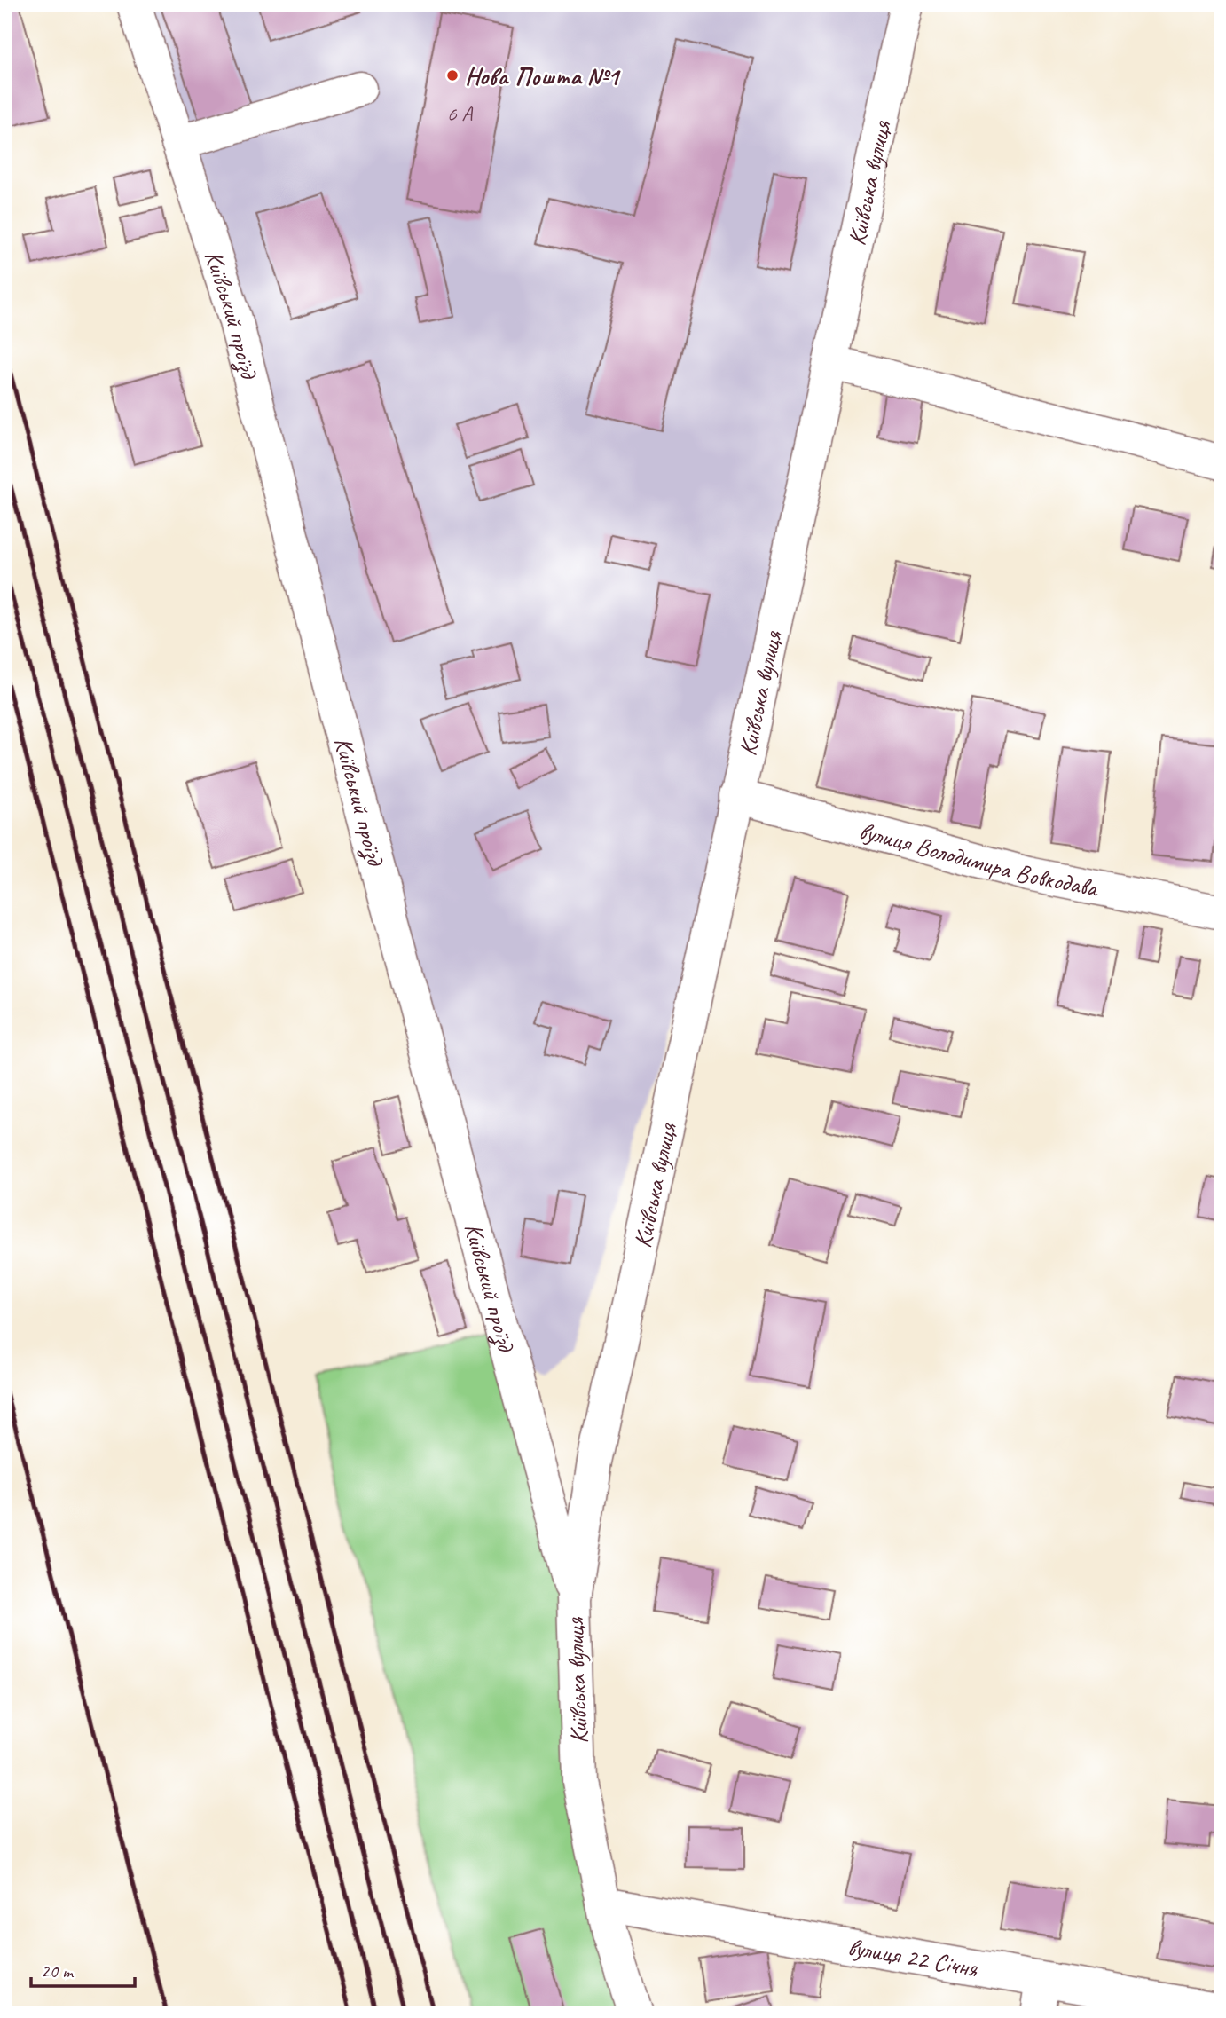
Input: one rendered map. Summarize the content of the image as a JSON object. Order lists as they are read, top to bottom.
{
  "streets": {
    "street": [
      "Київська вулиця",
      "Київський проїзд",
      "вулиця Володимира Вовкодава",
      "вулиця 22 Січня"
    ]
  },
  "crossings": [
    ["Київська вулиця", "Київський проїзд"],
    ["Київська вулиця", "вулиця Володимира Вовкодава"],
    ["Київська вулиця", "вулиця 22 Січня"]
  ],
  "places": ["Нова Пошта №1"],
  "house_numbers": ["6 А"],
  "scale_bar": "20 m"
}
